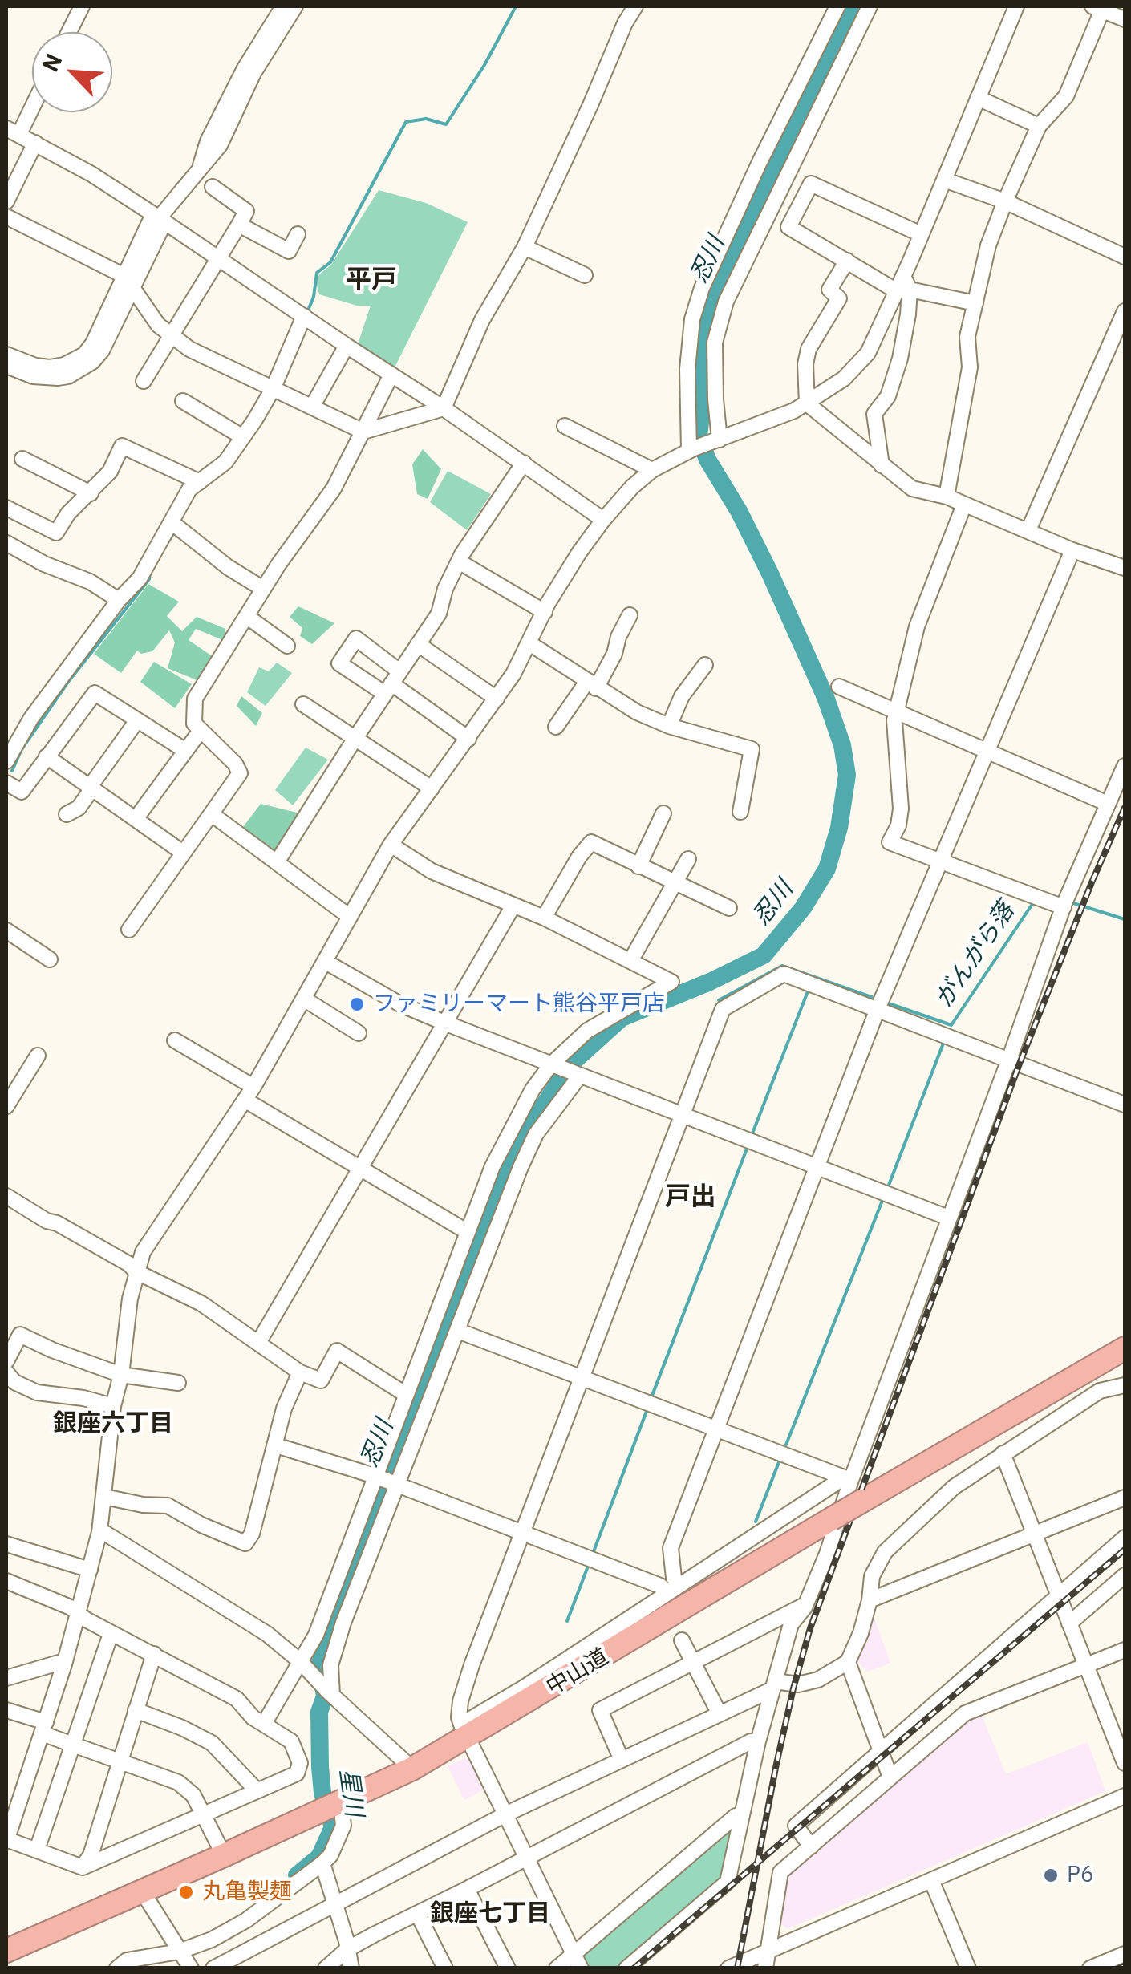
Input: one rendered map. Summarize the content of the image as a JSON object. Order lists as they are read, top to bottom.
{
  "streets": {
    "highway": ["中山道"]
  },
  "districts": [
    "平戸",
    "戸出",
    "銀座六丁目",
    "銀座七丁目"
  ],
  "water": ["忍川", "がんがら落", "星川"],
  "places": ["ファミリーマート熊谷平戸店", "P6", "丸亀製麺"],
  "north": "top left"
}
